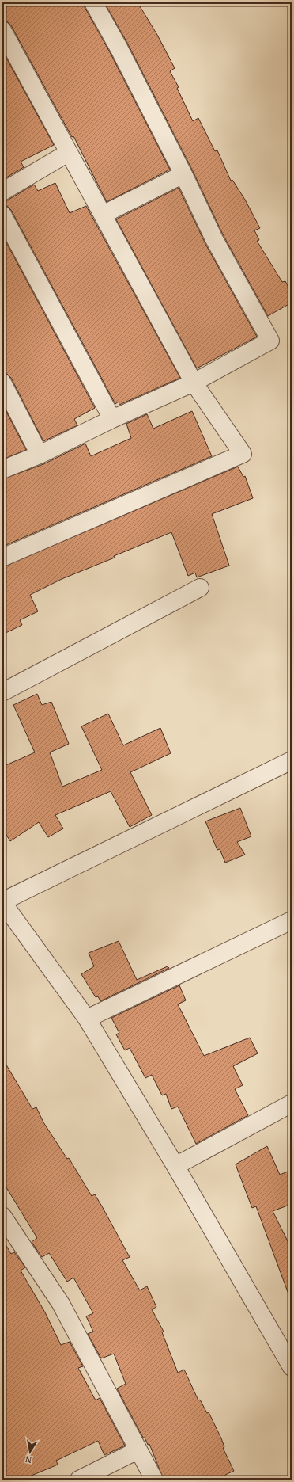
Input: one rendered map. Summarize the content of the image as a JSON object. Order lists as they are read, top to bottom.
{
  "north": "bottom"
}
